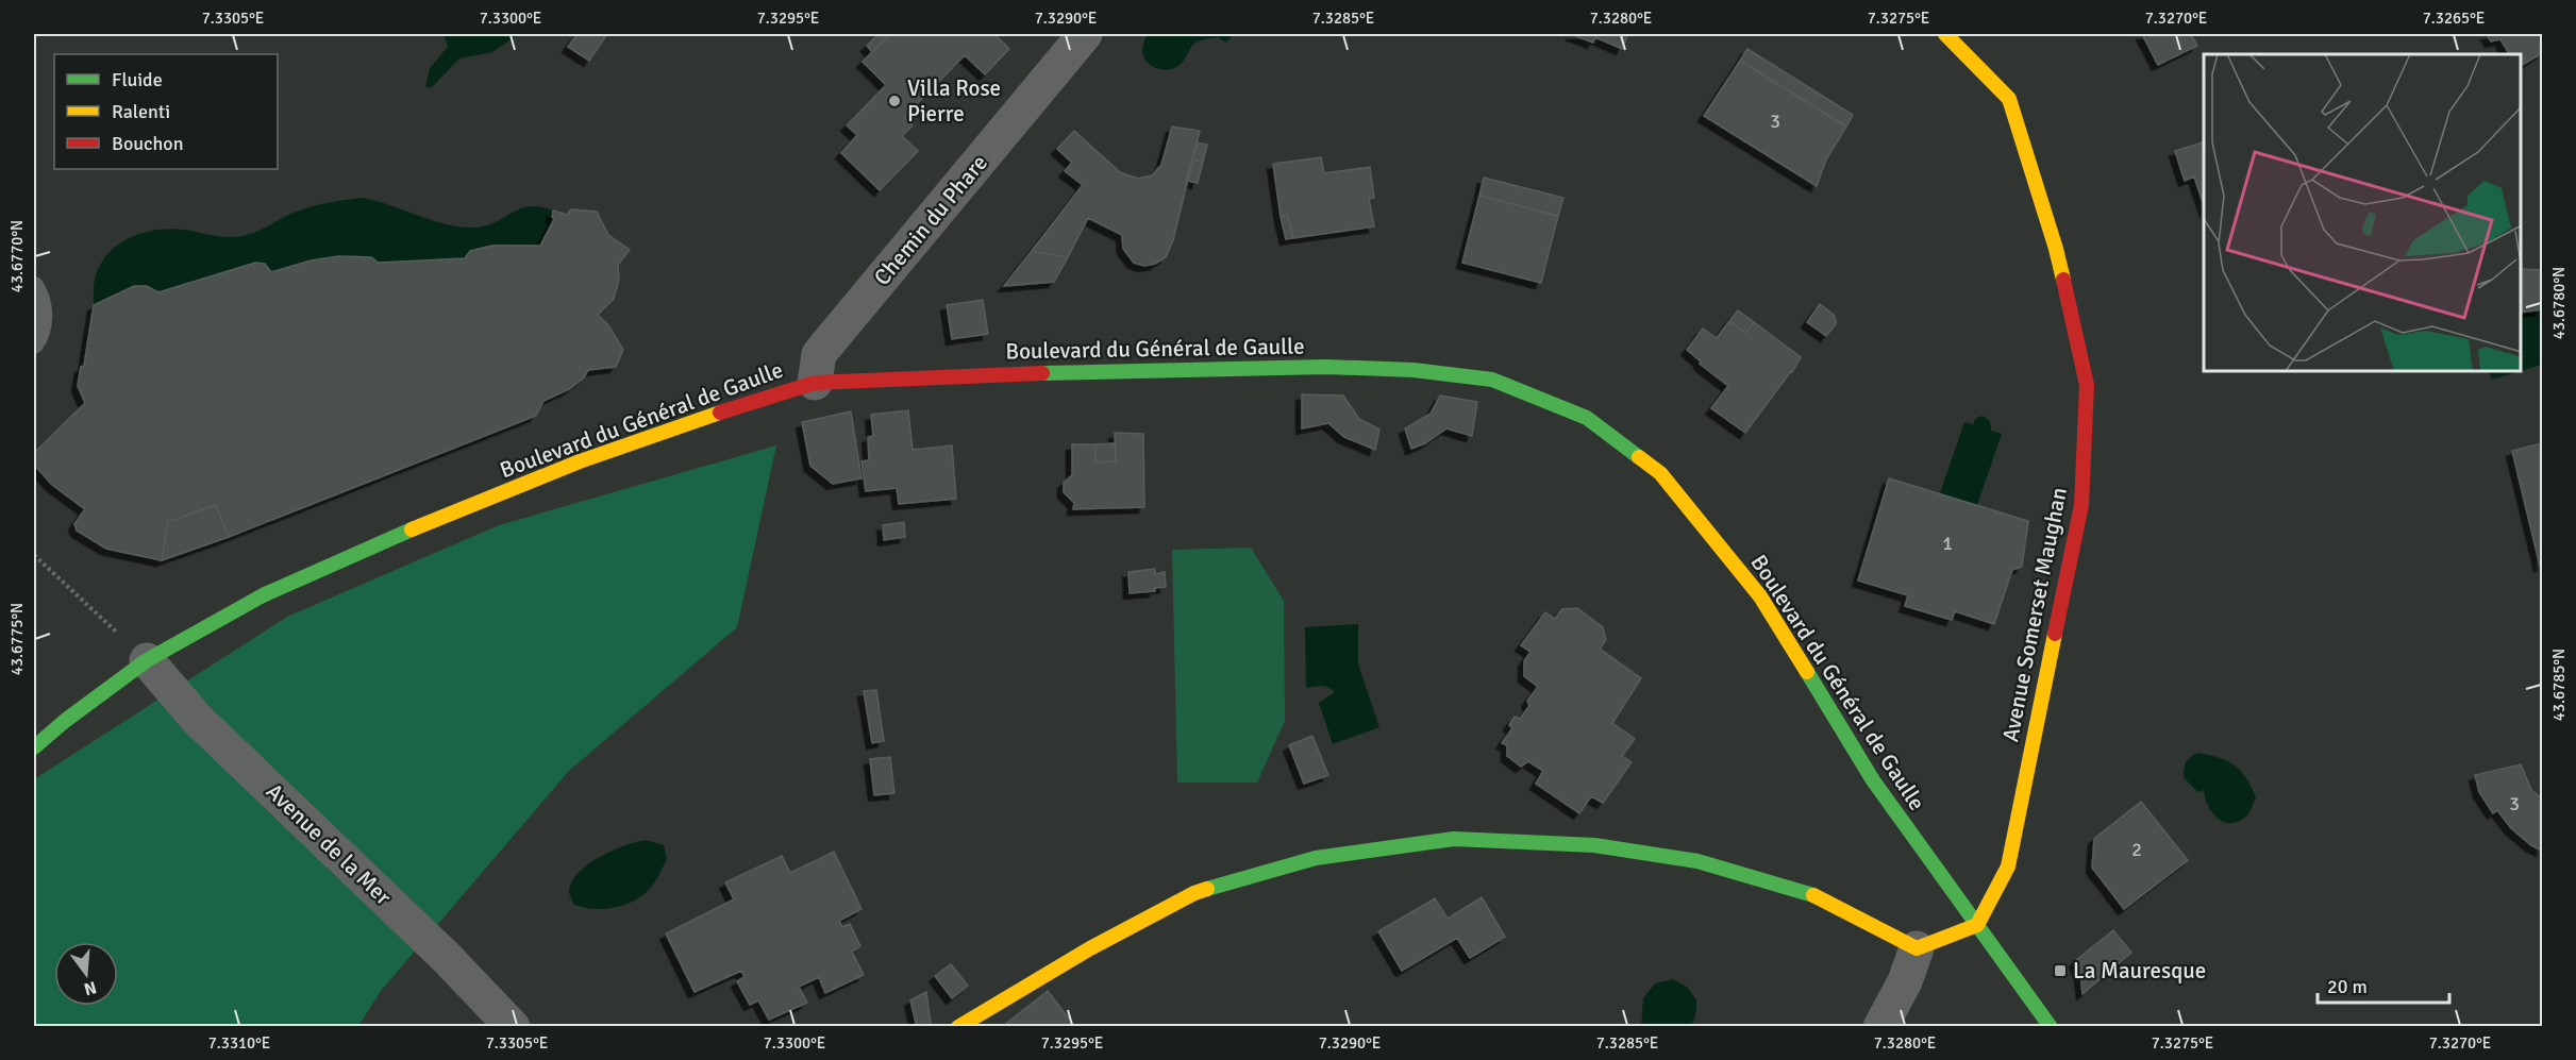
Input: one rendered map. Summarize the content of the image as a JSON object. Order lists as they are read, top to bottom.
{
  "streets": {
    "street": [
      "Chemin du Phare",
      "Boulevard du Général de Gaulle",
      "Avenue Somerset Maughan",
      "Avenue de la Mer"
    ]
  },
  "crossings": [
    ["Chemin du Phare", "Boulevard du Général de Gaulle"],
    ["Boulevard du Général de Gaulle", "Avenue Somerset Maughan"],
    ["Boulevard du Général de Gaulle", "Avenue de la Mer"]
  ],
  "places": {
    "other": ["Villa Rose Pierre"],
    "transit": ["La Mauresque"]
  },
  "house_numbers": [
    "3",
    "1",
    "3",
    "2"
  ],
  "legend": ["Fluide", "Ralenti", "Bouchon"],
  "scale_bar": "20 m",
  "north": "bottom",
  "coordinates": [
    "7.3305°E",
    "7.3300°E",
    "7.3295°E",
    "7.3290°E",
    "7.3285°E",
    "7.3280°E",
    "7.3275°E",
    "7.3270°E",
    "7.3265°E",
    "43.6770°N",
    "43.6780°N",
    "43.6775°N",
    "43.6785°N",
    "7.3310°E"
  ]
}
